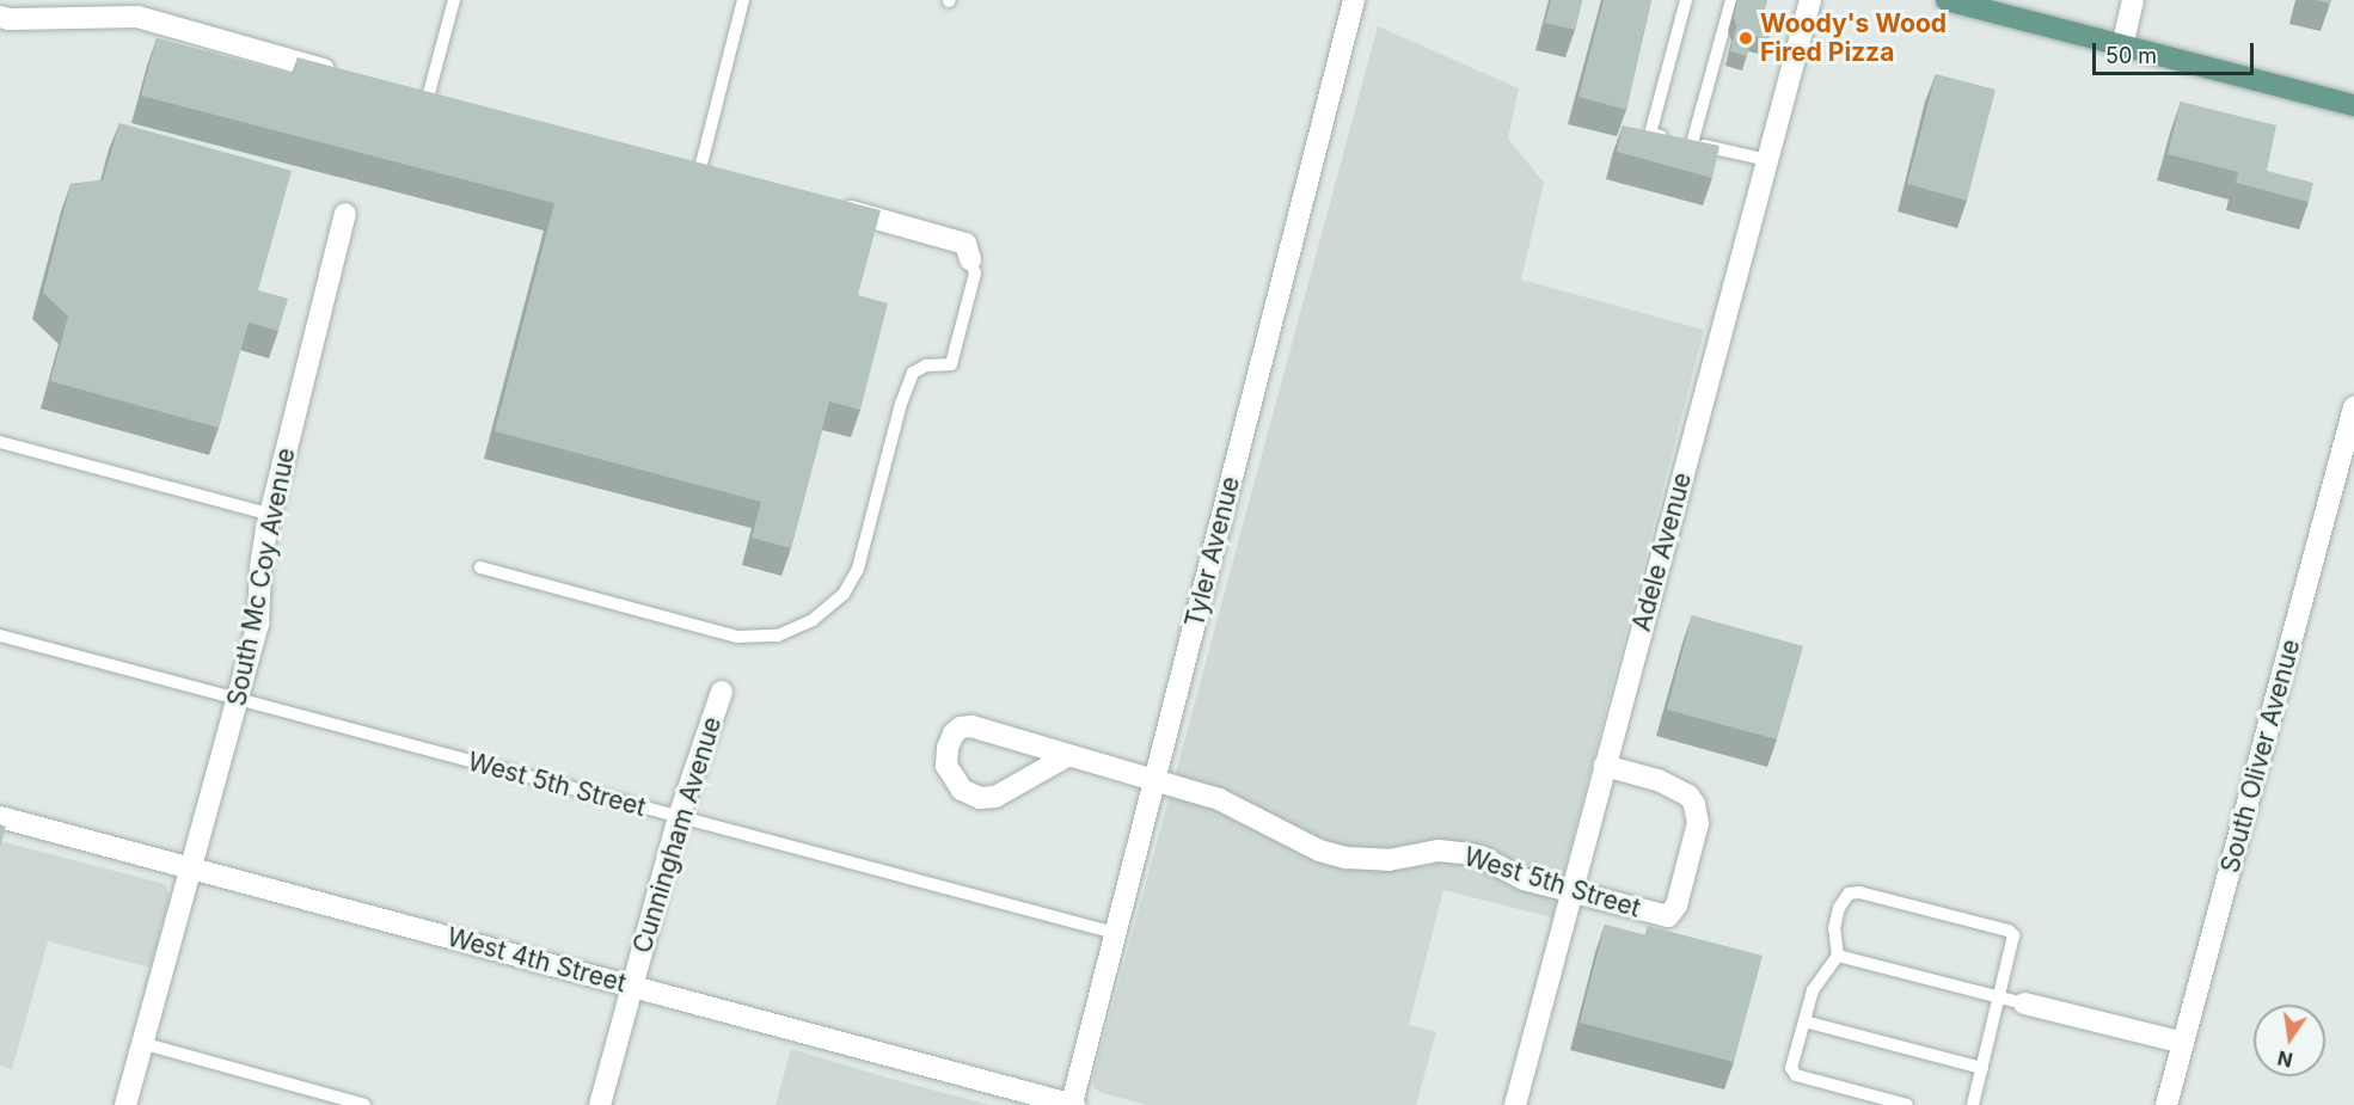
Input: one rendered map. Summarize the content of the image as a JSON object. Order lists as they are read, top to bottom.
{
  "streets": {
    "street": [
      "Tyler Avenue",
      "Adele Avenue",
      "South Mc Coy Avenue",
      "South Oliver Avenue",
      "West 5th Street",
      "Cunningham Avenue",
      "West 4th Street"
    ]
  },
  "crossings": [
    ["Tyler Avenue", "West 5th Street"],
    ["Tyler Avenue", "West 4th Street"],
    ["Adele Avenue", "West 5th Street"],
    ["South Mc Coy Avenue", "West 5th Street"],
    ["South Mc Coy Avenue", "West 4th Street"],
    ["West 5th Street", "Cunningham Avenue"],
    ["Cunningham Avenue", "West 4th Street"]
  ],
  "places": ["Woody's Wood Fired Pizza"],
  "scale_bar": "50 m",
  "north": "bottom"
}
